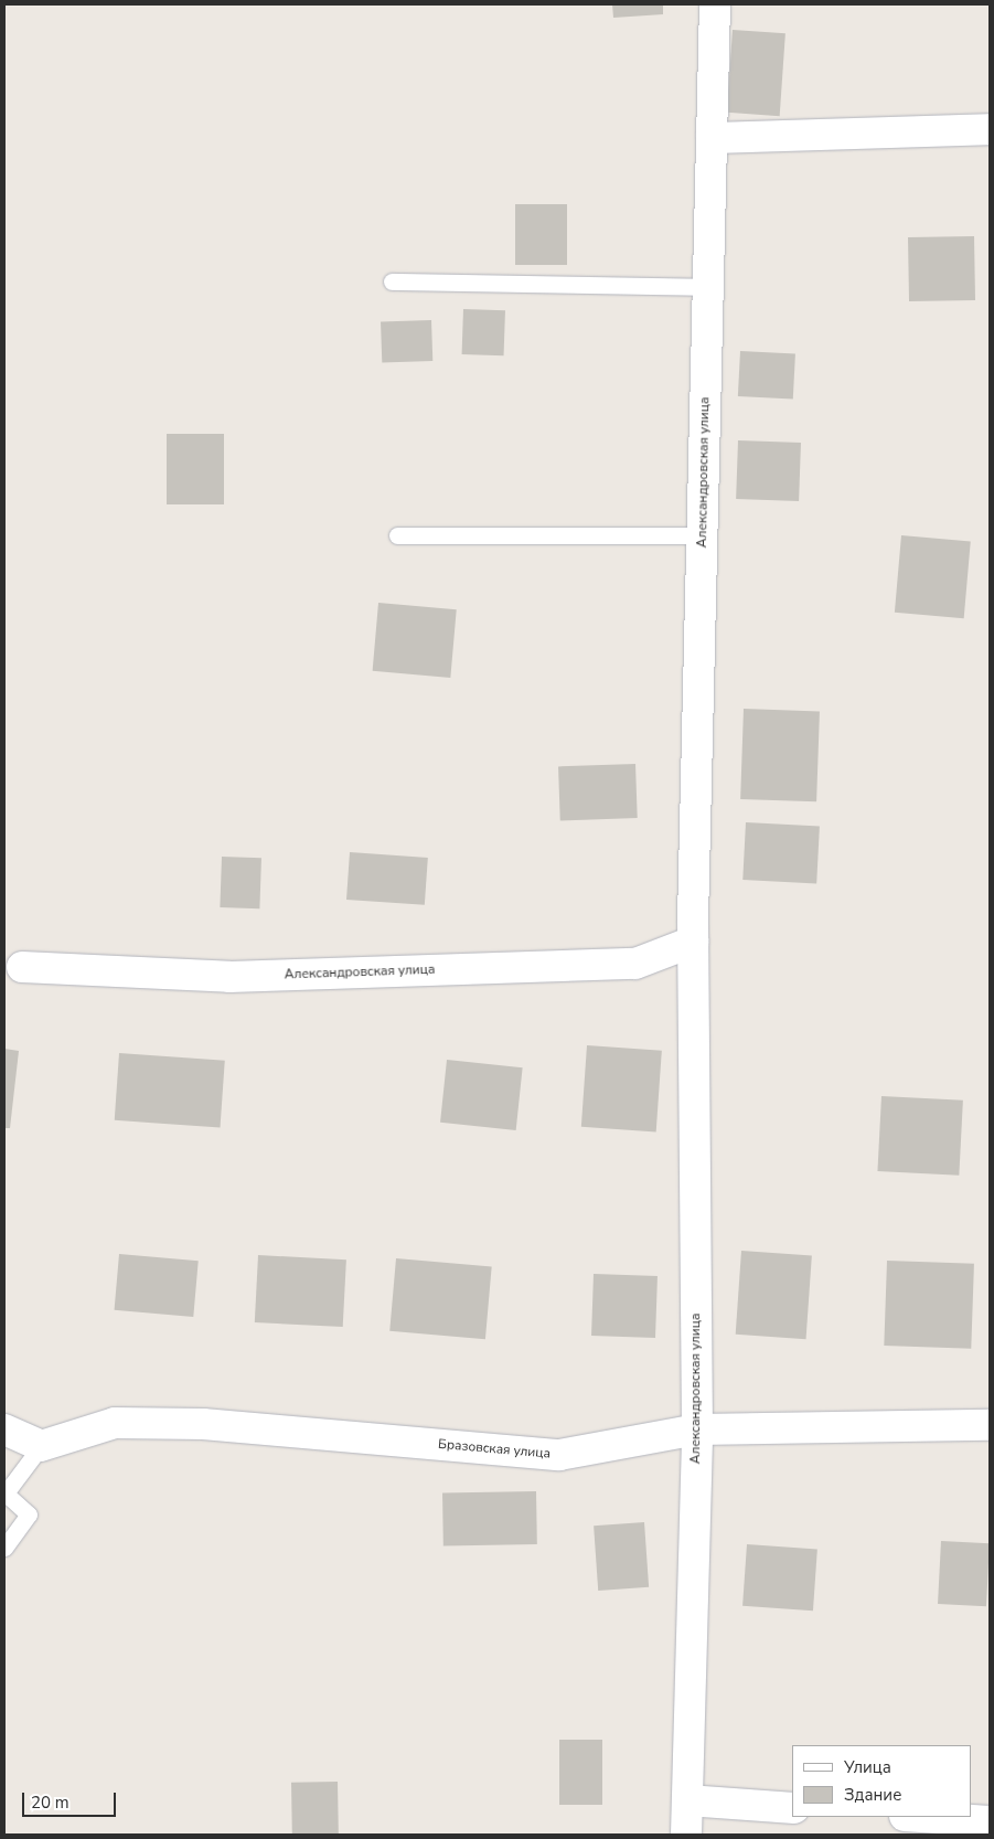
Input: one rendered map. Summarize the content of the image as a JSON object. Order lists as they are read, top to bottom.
{
  "streets": {
    "street": ["Александровская улица", "Бразовская улица"]
  },
  "crossings": [
    ["Александровская улица", "Бразовская улица"]
  ],
  "legend": ["Улица", "Здание"],
  "scale_bar": "20 m"
}
